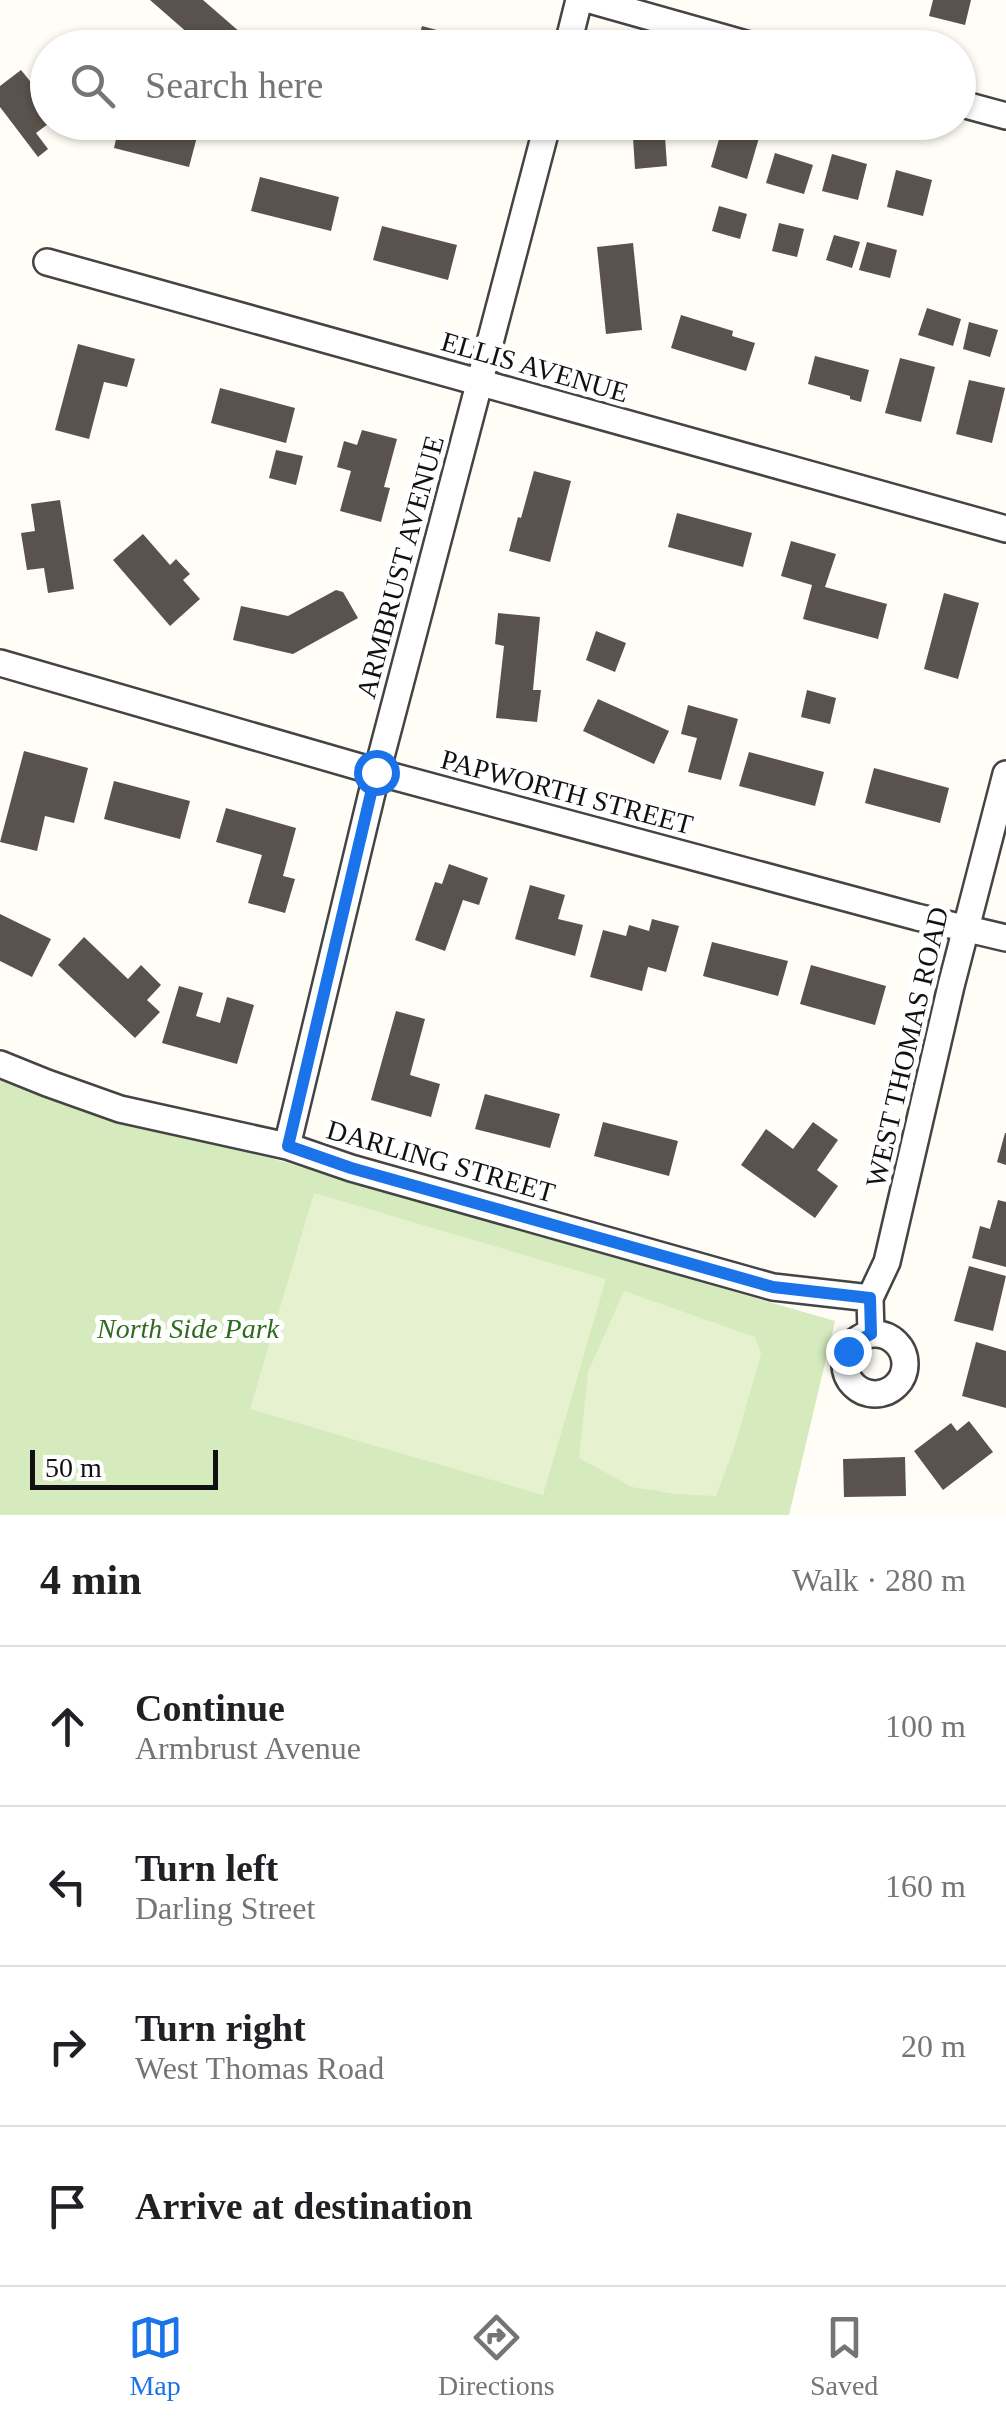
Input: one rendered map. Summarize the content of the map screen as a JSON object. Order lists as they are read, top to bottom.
{
  "streets": {
    "street": [
      "ELLIS AVENUE",
      "ARMBRUST AVENUE",
      "PAPWORTH STREET",
      "WEST THOMAS ROAD",
      "DARLING STREET"
    ]
  },
  "crossings": [
    ["ELLIS AVENUE", "ARMBRUST AVENUE"],
    ["ARMBRUST AVENUE", "PAPWORTH STREET"],
    ["ARMBRUST AVENUE", "DARLING STREET"],
    ["PAPWORTH STREET", "WEST THOMAS ROAD"],
    ["WEST THOMAS ROAD", "DARLING STREET"]
  ],
  "parks": ["North Side Park"],
  "scale_bar": "50 m",
  "page": {
    "search": "Search here",
    "scale": "50 m",
    "heading": ["4 min", "Walk · 280 m"],
    "list": [
      ["Continue", "Armbrust Avenue", "100 m"],
      ["Turn left", "Darling Street", "160 m"],
      ["Turn right", "West Thomas Road", "20 m"],
      "Arrive at destination"
    ],
    "nav": ["Map", "Directions", "Saved"]
  }
}
